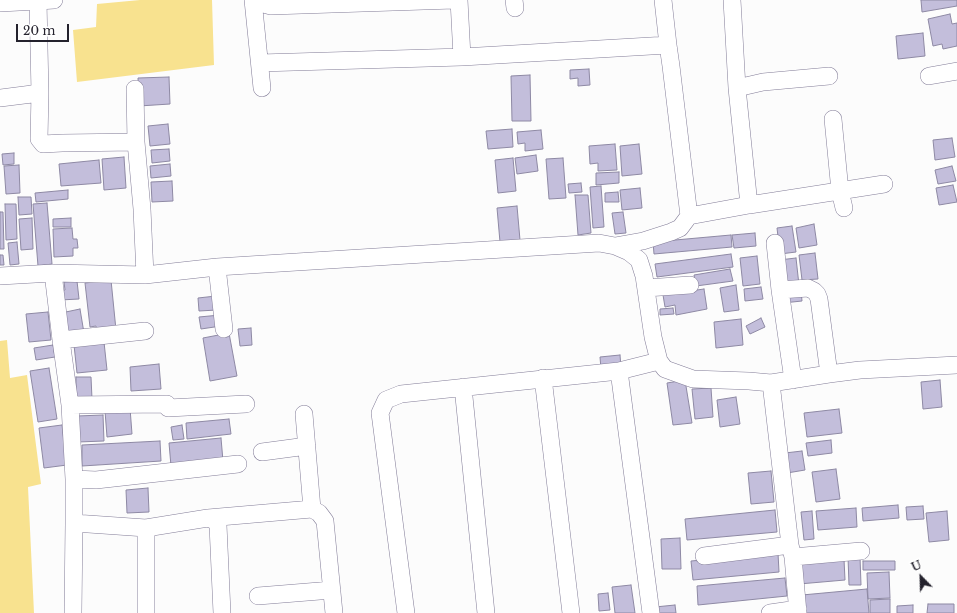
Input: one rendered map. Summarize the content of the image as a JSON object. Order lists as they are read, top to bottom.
{
  "scale_bar": "20 m",
  "north": "top left"
}
